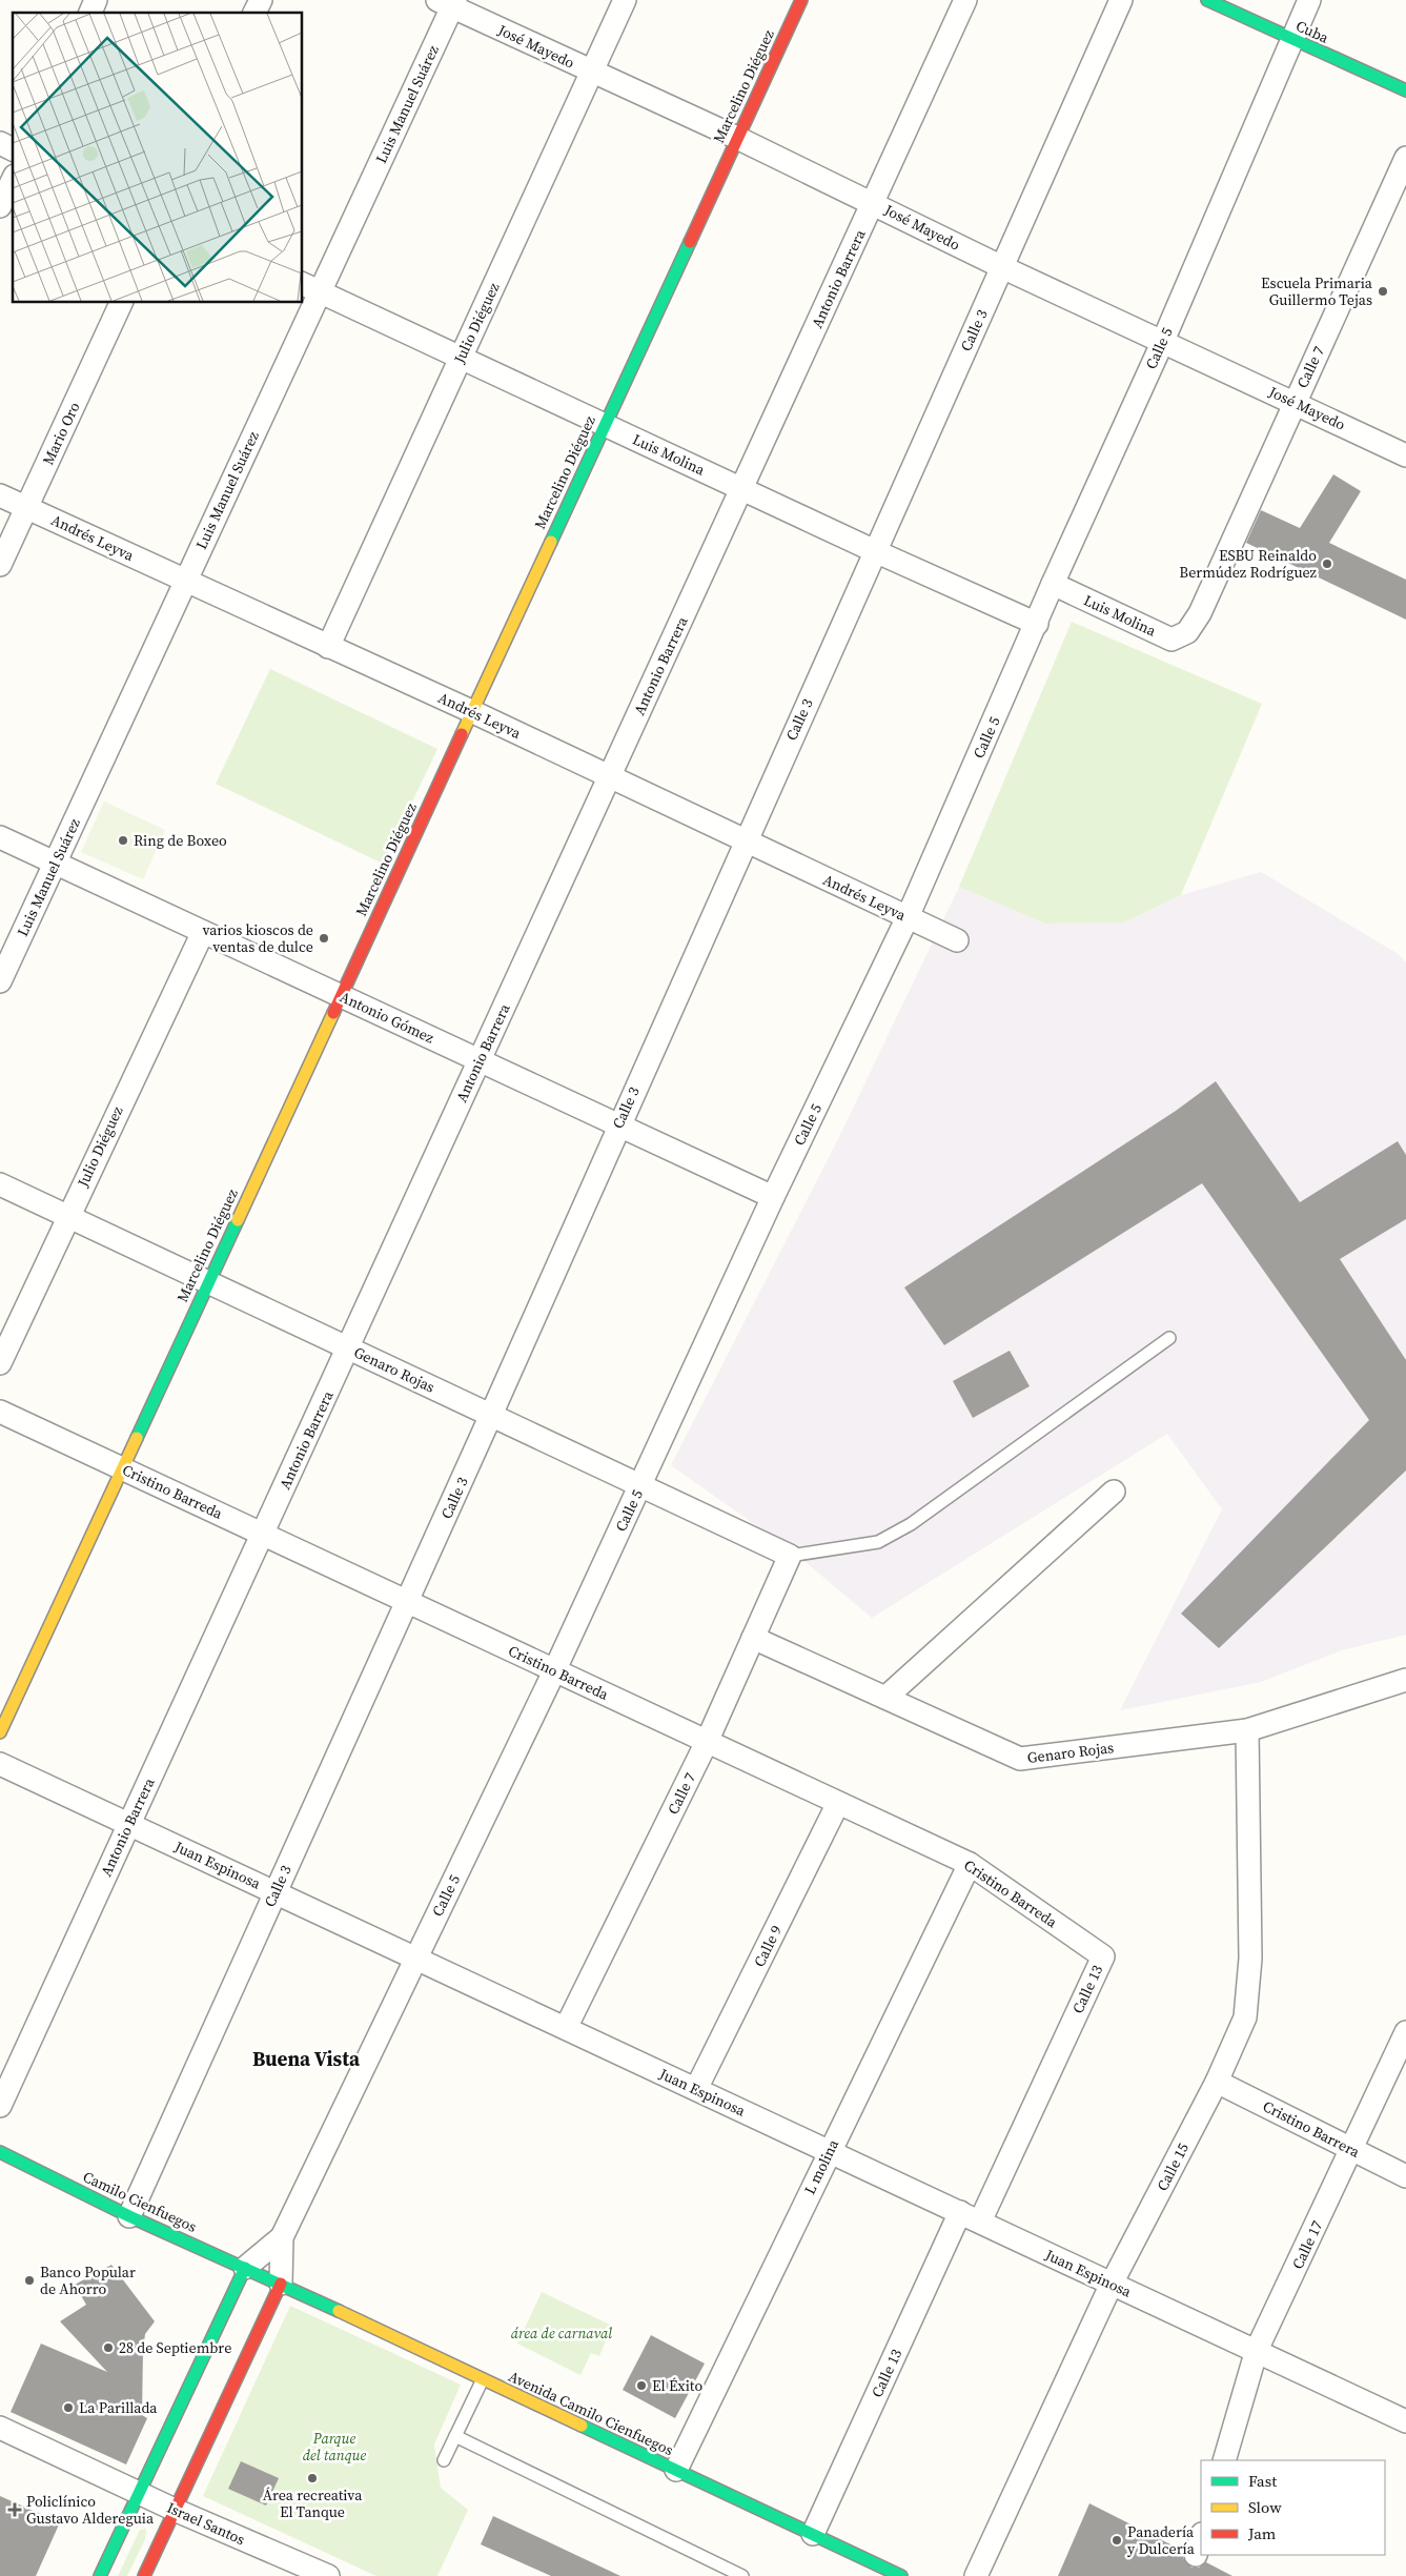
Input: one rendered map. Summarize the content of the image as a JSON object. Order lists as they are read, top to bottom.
{
  "streets": {
    "street": [
      "Cuba",
      "José Mayedo",
      "Marcelino Diéguez",
      "Luis Manuel Suárez",
      "Antonio Barrera",
      "Julio Diéguez",
      "Calle 3",
      "Calle 5",
      "Calle 7",
      "Mario Oro",
      "Luis Molina",
      "Andrés Leyva",
      "Antonio Gómez",
      "Genaro Rojas",
      "Cristino Barreda",
      "Juan Espinosa",
      "Calle 9",
      "Calle 13",
      "Cristino Barrera",
      "L molina",
      "Calle 15",
      "Camilo Cienfuegos",
      "Calle 17",
      "Avenida Camilo Cienfuegos",
      "Israel Santos"
    ]
  },
  "crossings": [
    ["Cuba", "Calle 5"],
    ["José Mayedo", "Marcelino Diéguez"],
    ["José Mayedo", "Luis Manuel Suárez"],
    ["José Mayedo", "Antonio Barrera"],
    ["José Mayedo", "Julio Diéguez"],
    ["José Mayedo", "Calle 3"],
    ["José Mayedo", "Calle 5"],
    ["José Mayedo", "Calle 7"],
    ["Marcelino Diéguez", "Luis Molina"],
    ["Marcelino Diéguez", "Andrés Leyva"],
    ["Marcelino Diéguez", "Antonio Gómez"],
    ["Marcelino Diéguez", "Genaro Rojas"],
    ["Marcelino Diéguez", "Cristino Barreda"],
    ["Luis Manuel Suárez", "Luis Molina"],
    ["Luis Manuel Suárez", "Andrés Leyva"],
    ["Luis Manuel Suárez", "Antonio Gómez"],
    ["Antonio Barrera", "Luis Molina"],
    ["Antonio Barrera", "Andrés Leyva"],
    ["Antonio Barrera", "Antonio Gómez"],
    ["Antonio Barrera", "Genaro Rojas"],
    ["Antonio Barrera", "Cristino Barreda"],
    ["Antonio Barrera", "Juan Espinosa"],
    ["Julio Diéguez", "Luis Molina"],
    ["Julio Diéguez", "Andrés Leyva"],
    ["Julio Diéguez", "Antonio Gómez"],
    ["Julio Diéguez", "Genaro Rojas"],
    ["Calle 3", "Luis Molina"],
    ["Calle 3", "Andrés Leyva"],
    ["Calle 3", "Antonio Gómez"],
    ["Calle 3", "Genaro Rojas"],
    ["Calle 3", "Cristino Barreda"],
    ["Calle 3", "Juan Espinosa"],
    ["Calle 3", "Camilo Cienfuegos"],
    ["Calle 5", "Luis Molina"],
    ["Calle 5", "Andrés Leyva"],
    ["Calle 5", "Antonio Gómez"],
    ["Calle 5", "Genaro Rojas"],
    ["Calle 5", "Cristino Barreda"],
    ["Calle 5", "Juan Espinosa"],
    ["Calle 5", "Camilo Cienfuegos"],
    ["Calle 5", "Avenida Camilo Cienfuegos"],
    ["Calle 7", "Luis Molina"],
    ["Calle 7", "Genaro Rojas"],
    ["Calle 7", "Cristino Barreda"],
    ["Calle 7", "Juan Espinosa"],
    ["Mario Oro", "Andrés Leyva"],
    ["Genaro Rojas", "Calle 15"],
    ["Cristino Barreda", "Calle 9"],
    ["Cristino Barreda", "Calle 13"],
    ["Cristino Barreda", "L molina"],
    ["Juan Espinosa", "Calle 9"],
    ["Juan Espinosa", "Calle 13"],
    ["Juan Espinosa", "L molina"],
    ["Juan Espinosa", "Calle 15"],
    ["Juan Espinosa", "Calle 17"],
    ["Calle 13", "Avenida Camilo Cienfuegos"],
    ["Cristino Barrera", "Calle 15"],
    ["Cristino Barrera", "Calle 17"],
    ["L molina", "Avenida Camilo Cienfuegos"],
    ["Camilo Cienfuegos", "Avenida Camilo Cienfuegos"]
  ],
  "districts": ["Buena Vista"],
  "parks": ["área de carnaval", "Parque del tanque"],
  "places": {
    "other": [
      "Escuela Primaria Guillermo Tejas",
      "ESBU Reinaldo Bermúdez Rodríguez",
      "Ring de Boxeo",
      "varios kioscos de ventas de dulce",
      "Banco Popular de Ahorro",
      "28 de Septiembre",
      "El Éxito",
      "La Parillada",
      "Área recreativa El Tanque",
      "Panadería y Dulcería"
    ],
    "health": ["Policlínico Gustavo Aldereguia"]
  },
  "legend": ["Fast", "Slow", "Jam"]
}
